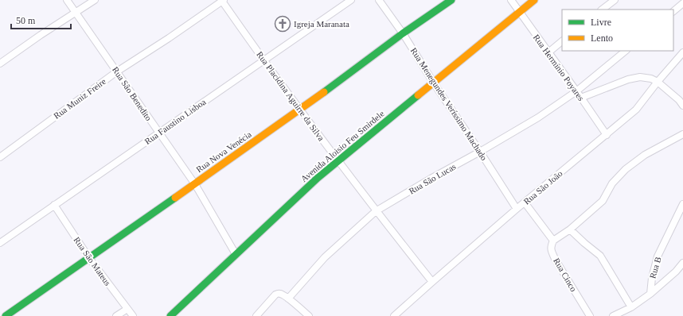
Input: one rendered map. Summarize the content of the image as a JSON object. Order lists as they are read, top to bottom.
{
  "streets": {
    "street": [
      "Rua Hermínio Poyares",
      "Rua São Benedito",
      "Rua Placidina Aguirre da Silva",
      "Rua Muniz Freire",
      "Rua Menegundes Veríssimo Machado",
      "Rua Faustino Lisboa",
      "Avenida Aloisio Feu Smirdele",
      "Rua Nova Venécia",
      "Rua São Lucas",
      "Rua São João",
      "Rua São Mateus",
      "Rua B",
      "Rua Cinco"
    ]
  },
  "crossings": [
    ["Rua Hermínio Poyares", "Avenida Aloisio Feu Smirdele"],
    ["Rua Hermínio Poyares", "Rua São Lucas"],
    ["Rua Hermínio Poyares", "Rua São João"],
    ["Rua São Benedito", "Rua Muniz Freire"],
    ["Rua São Benedito", "Rua Faustino Lisboa"],
    ["Rua São Benedito", "Avenida Aloisio Feu Smirdele"],
    ["Rua São Benedito", "Rua Nova Venécia"],
    ["Rua Placidina Aguirre da Silva", "Rua Muniz Freire"],
    ["Rua Placidina Aguirre da Silva", "Rua Faustino Lisboa"],
    ["Rua Placidina Aguirre da Silva", "Avenida Aloisio Feu Smirdele"],
    ["Rua Placidina Aguirre da Silva", "Rua Nova Venécia"],
    ["Rua Placidina Aguirre da Silva", "Rua São Lucas"],
    ["Rua Placidina Aguirre da Silva", "Rua São João"],
    ["Rua Menegundes Veríssimo Machado", "Avenida Aloisio Feu Smirdele"],
    ["Rua Menegundes Veríssimo Machado", "Rua Nova Venécia"],
    ["Rua Menegundes Veríssimo Machado", "Rua São Lucas"],
    ["Rua Menegundes Veríssimo Machado", "Rua São João"],
    ["Rua Faustino Lisboa", "Rua São Mateus"],
    ["Rua Nova Venécia", "Rua São Mateus"]
  ],
  "places": {
    "church": ["Igreja Maranata"]
  },
  "legend": ["Livre", "Lento"],
  "scale_bar": "50 m"
}
